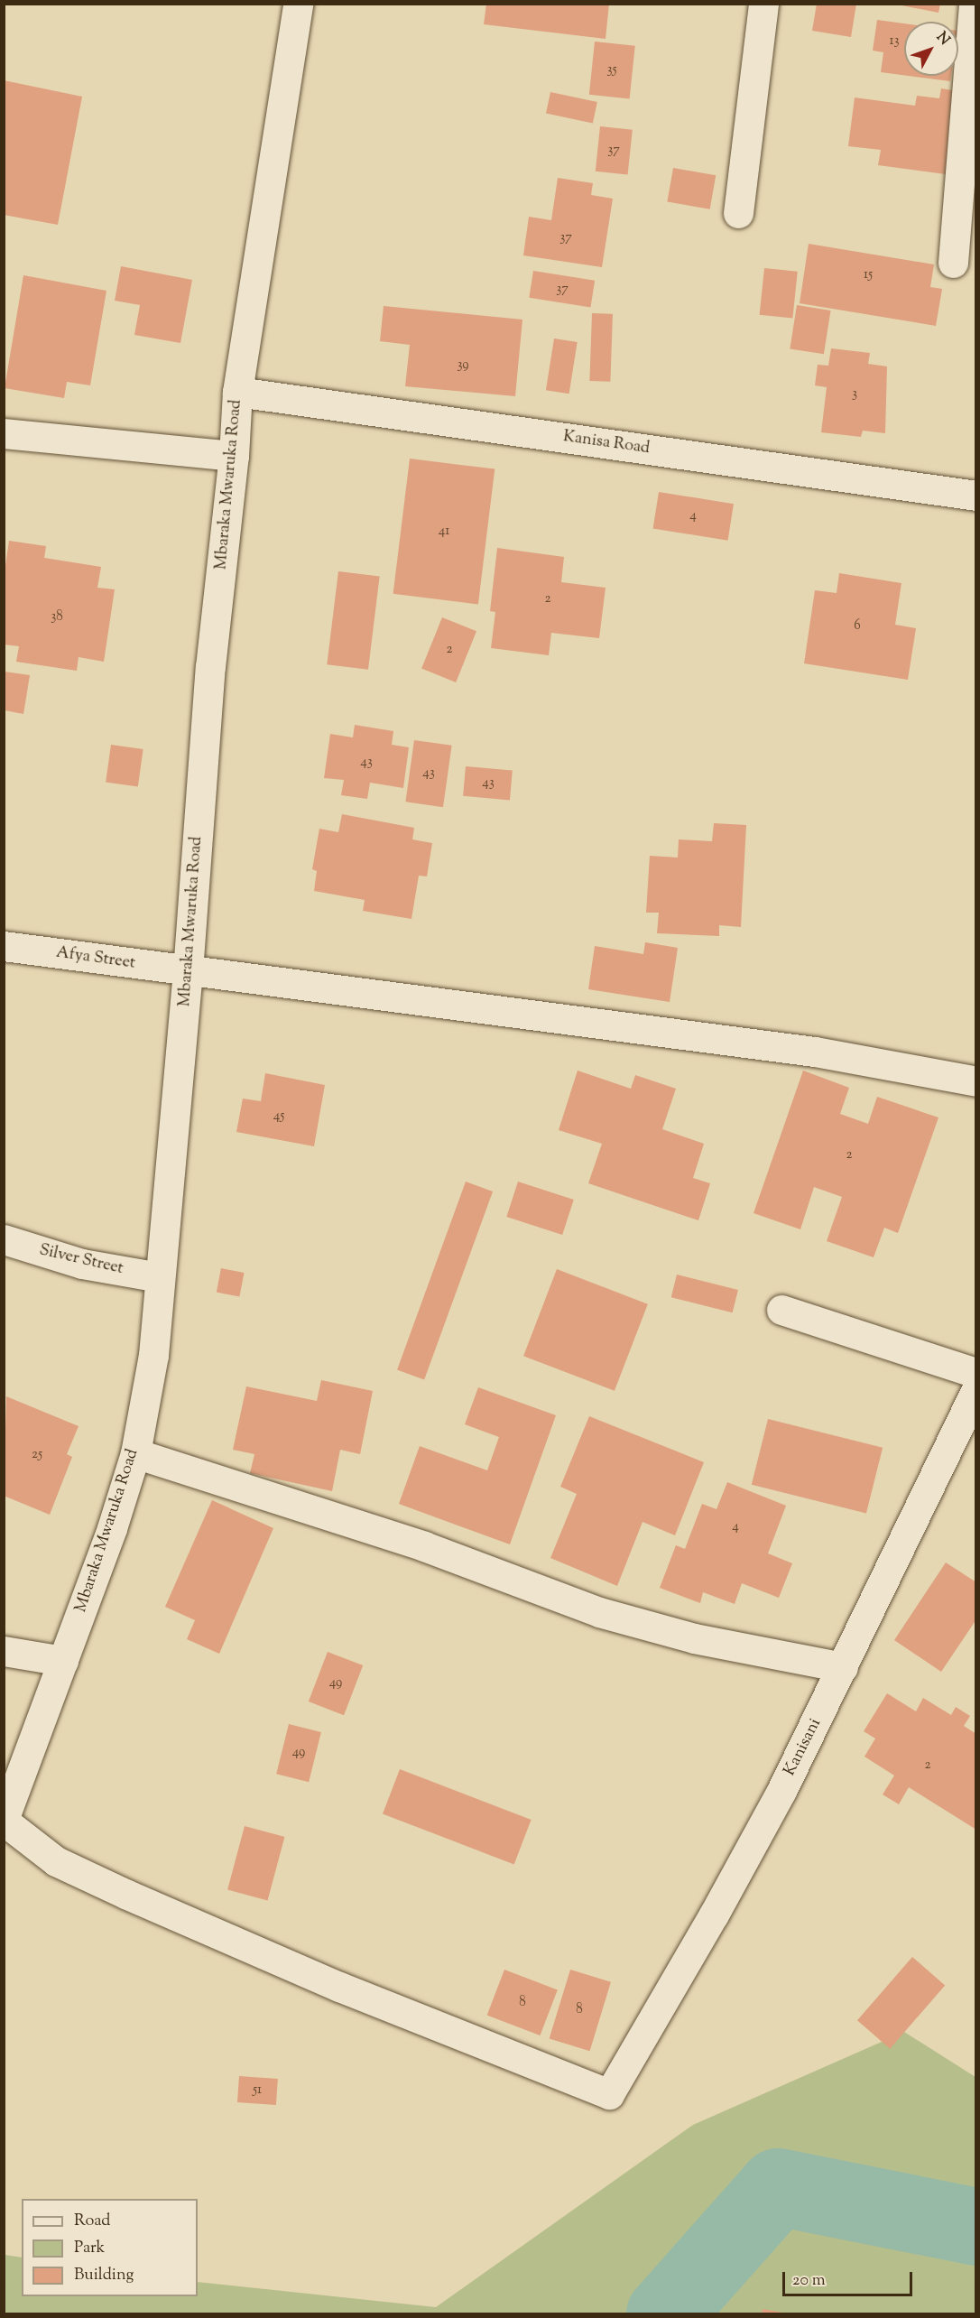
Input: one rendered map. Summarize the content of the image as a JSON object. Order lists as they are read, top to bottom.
{
  "streets": {
    "street": [
      "Kanisa Road",
      "Mbaraka Mwaruka Road",
      "Afya Street",
      "Silver Street",
      "Kanisani"
    ]
  },
  "crossings": [
    ["Kanisa Road", "Mbaraka Mwaruka Road"],
    ["Mbaraka Mwaruka Road", "Afya Street"],
    ["Mbaraka Mwaruka Road", "Silver Street"],
    ["Mbaraka Mwaruka Road", "Kanisani"]
  ],
  "house_numbers": [
    "13",
    "35",
    "37",
    "37",
    "15",
    "37",
    "39",
    "3",
    "4",
    "41",
    "2",
    "38",
    "6",
    "2",
    "43",
    "43",
    "43",
    "45",
    "2",
    "25",
    "4",
    "49",
    "49",
    "2",
    "8",
    "8",
    "51"
  ],
  "legend": ["Road", "Park", "Building"],
  "scale_bar": "20 m",
  "north": "top right"
}
